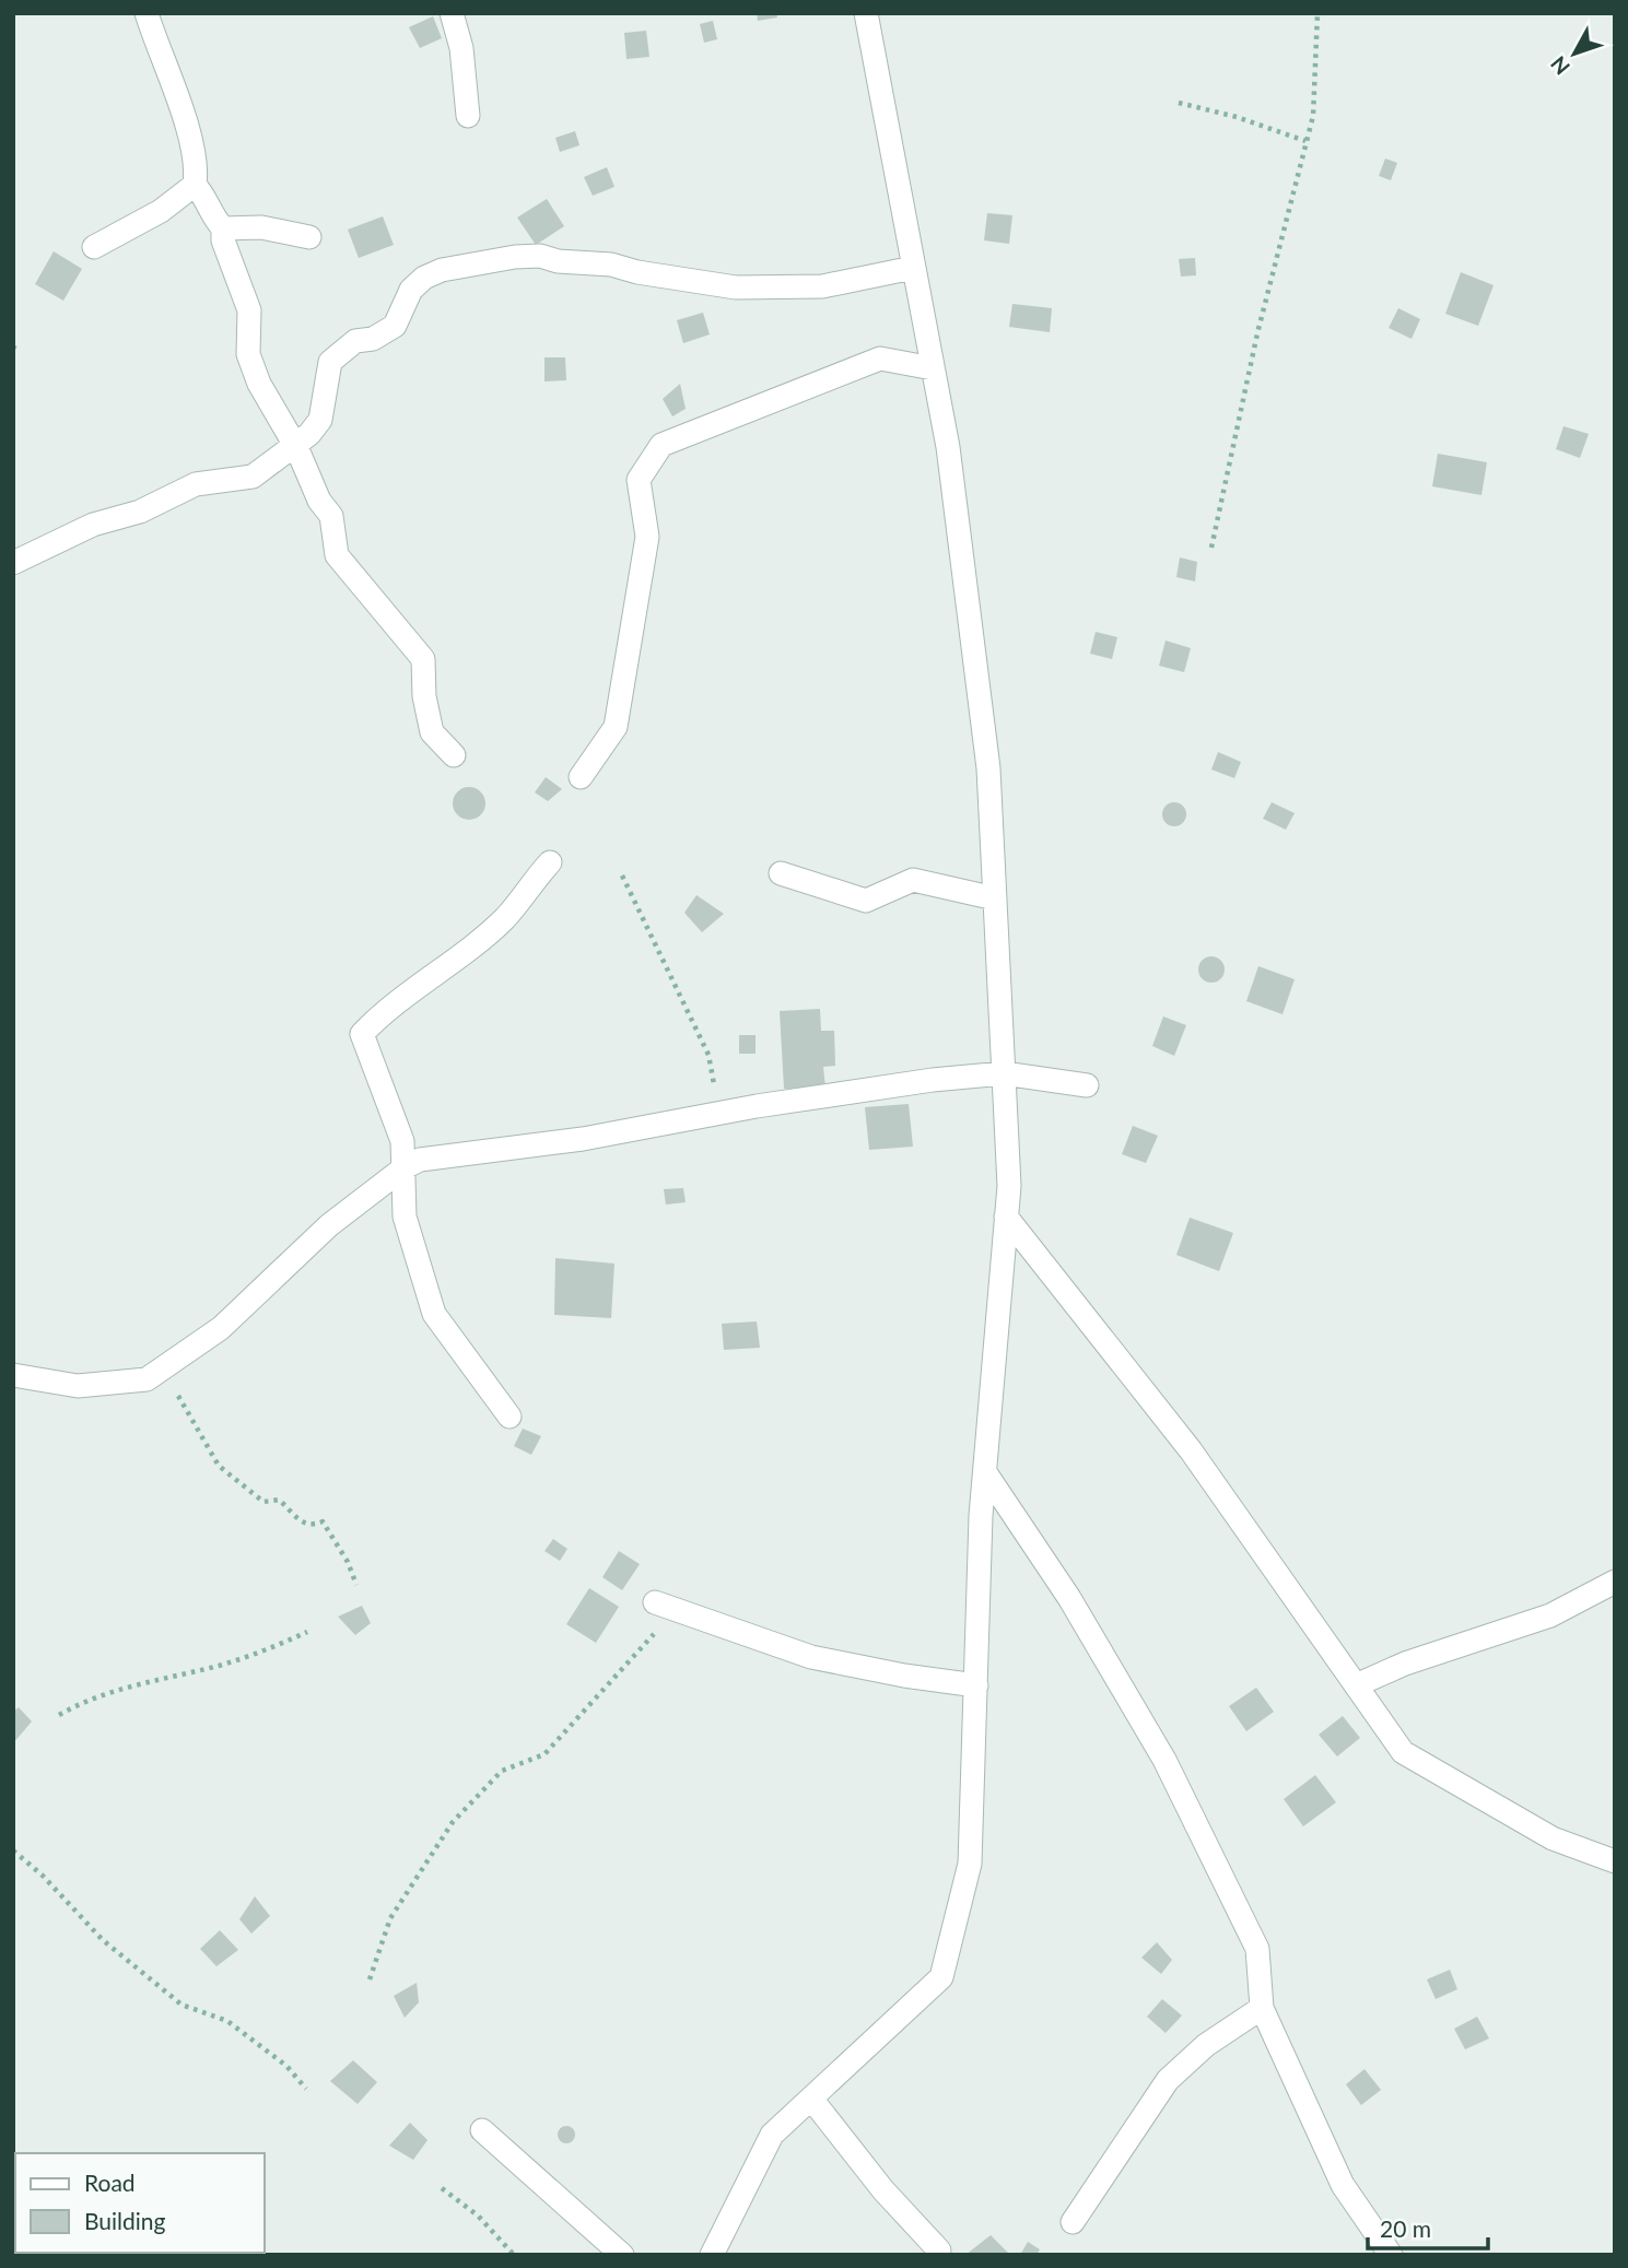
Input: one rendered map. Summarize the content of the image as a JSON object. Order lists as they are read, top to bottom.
{
  "legend": ["Road", "Building"],
  "scale_bar": "20 m",
  "north": "bottom left"
}
